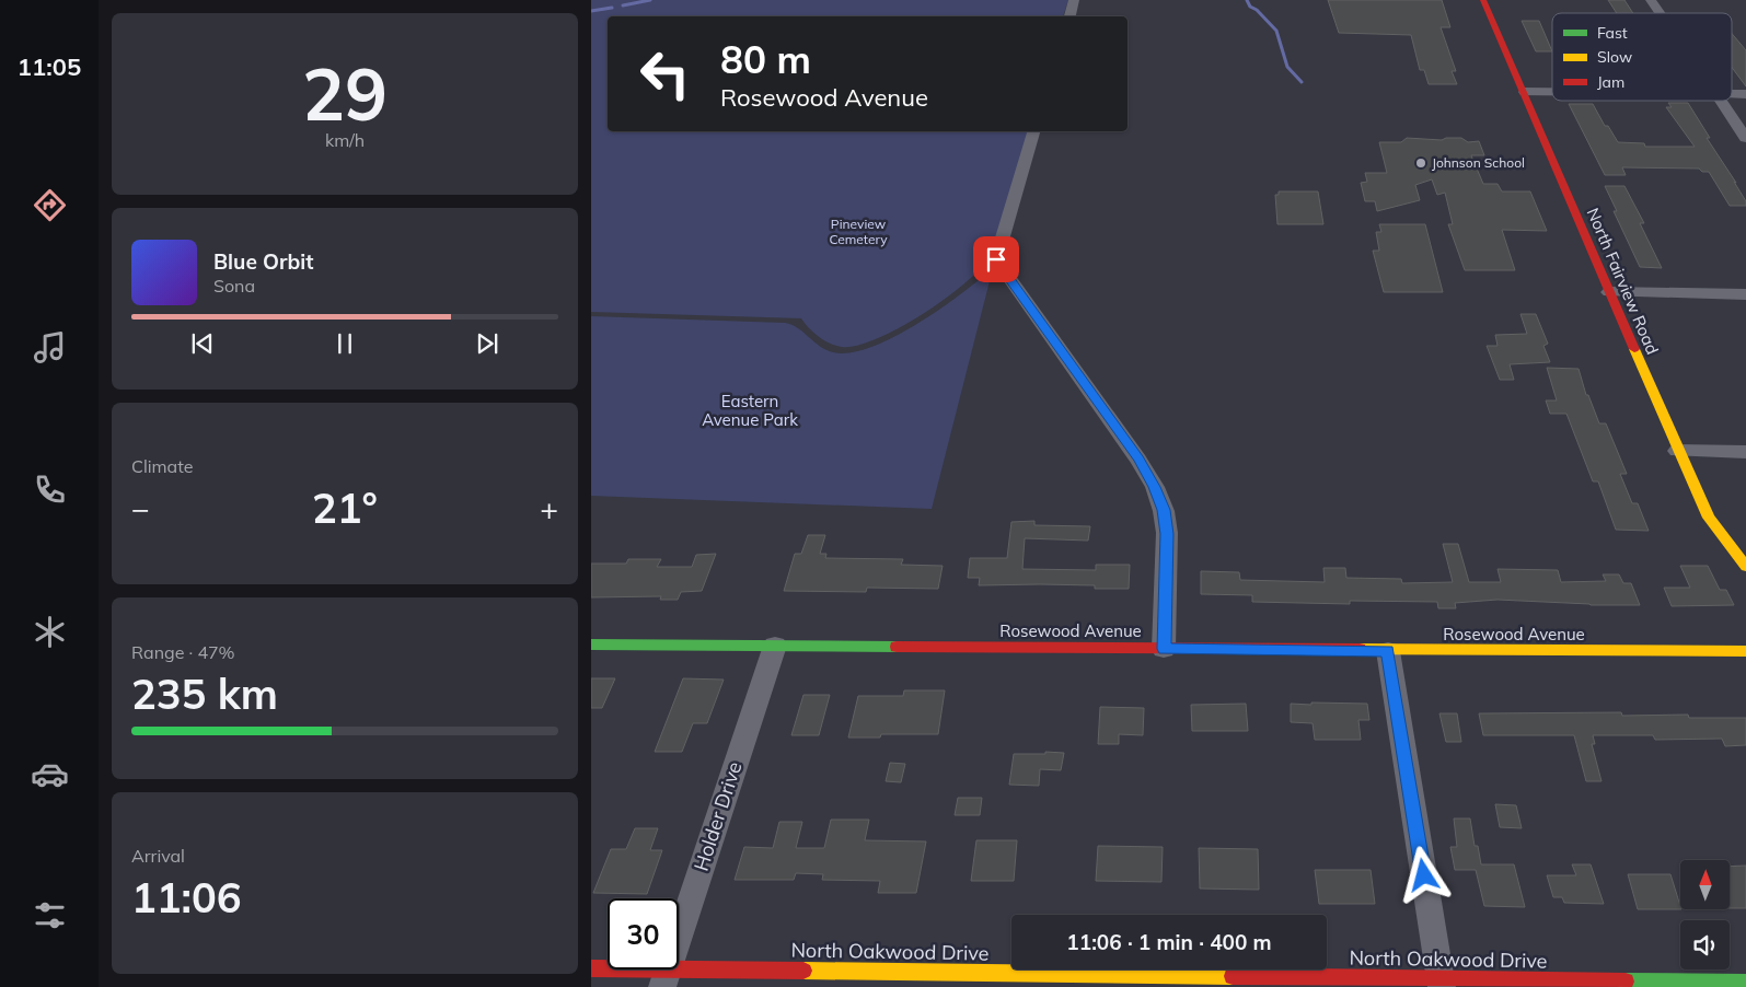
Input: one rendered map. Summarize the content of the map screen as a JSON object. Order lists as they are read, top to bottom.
{
  "streets": {
    "street": [
      "North Fairview Road",
      "Rosewood Avenue",
      "Holder Drive",
      "North Oakwood Drive"
    ]
  },
  "crossings": [
    ["Rosewood Avenue", "Holder Drive"],
    ["Holder Drive", "North Oakwood Drive"]
  ],
  "parks": ["Pineview Cemetery", "Eastern Avenue Park"],
  "places": ["Johnson School"],
  "legend": ["Fast", "Slow", "Jam"],
  "north": "top",
  "page": {
    "tabs": "11:05",
    "tile": [
      ["29", "km/h"],
      "Climate",
      ["Range · 47%", "235 km"],
      ["Arrival", "11:06"]
    ],
    "turn": ["80 m", "Rosewood Avenue"],
    "song": ["Blue Orbit", "Sona"],
    "heat": ["−", "21°", "+"],
    "limit": "30",
    "trip": "11:06 · 1 min · 400 m"
  }
}
